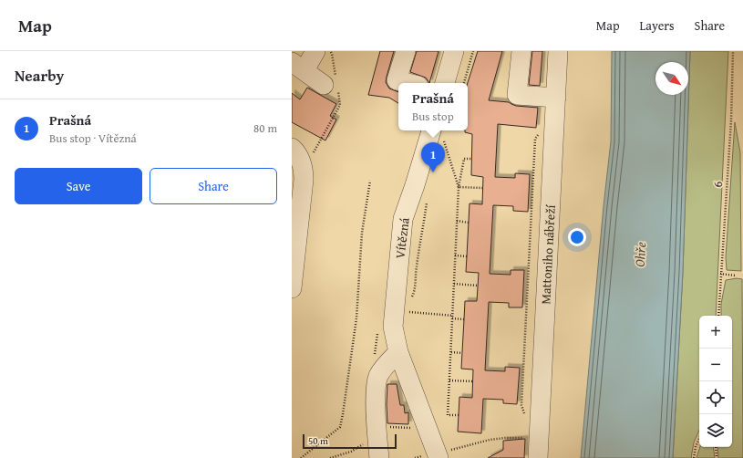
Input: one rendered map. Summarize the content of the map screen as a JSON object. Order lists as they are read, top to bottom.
{
  "streets": {
    "street": ["Vítězná", "Mattoniho nábřeží"],
    "path": ["6"]
  },
  "water": ["Ohře"],
  "scale_bar": "50 m",
  "north": "bottom right",
  "page": {
    "header": "Map",
    "nav": ["Map", "Layers", "Share"],
    "heading": "Nearby",
    "popup": ["Prašná", "Bus stop"],
    "list": [
      {
        "mark": "1",
        "name": "Prašná",
        "note": "Bus stop · Vítězná",
        "value": "80 m"
      }
    ],
    "pins": "1",
    "buttons": ["Save", "Share"],
    "map_buttons": ["+", "−"],
    "scale": "50 m"
  }
}
